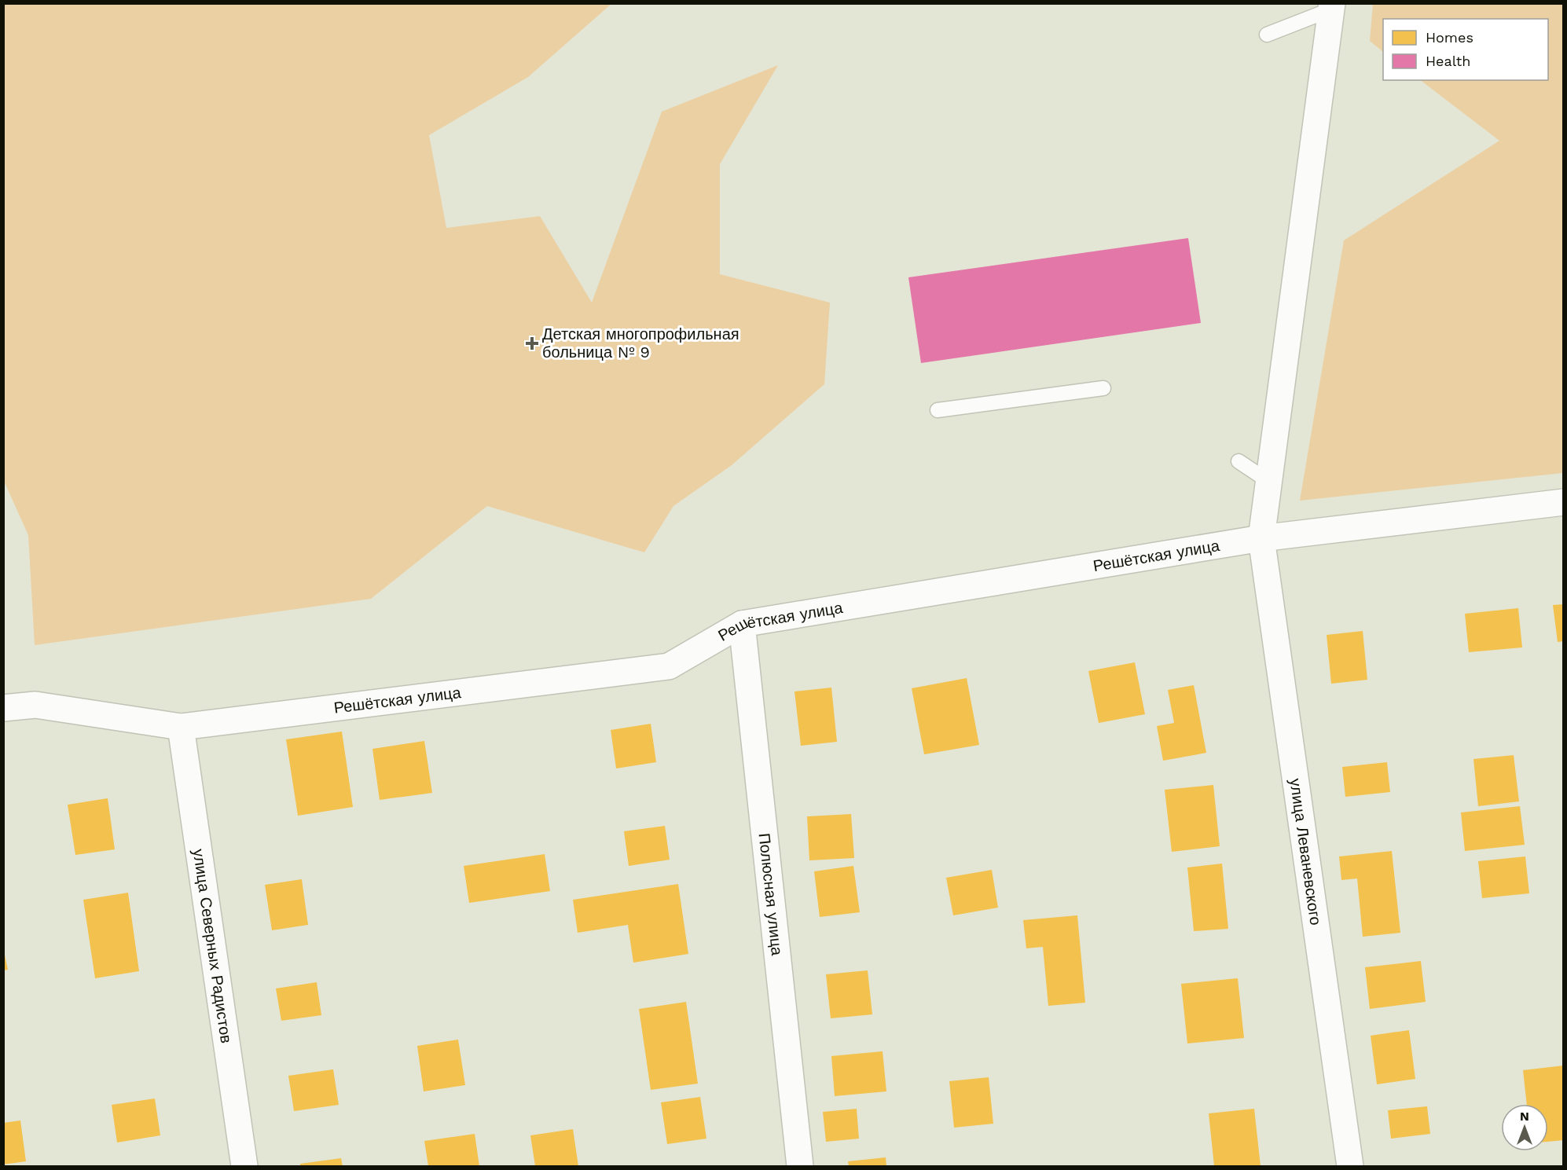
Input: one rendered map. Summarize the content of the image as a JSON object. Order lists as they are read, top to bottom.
{
  "streets": {
    "street": [
      "Решётская улица",
      "улица Леваневского",
      "Полюсная улица",
      "улица Северных Радистов"
    ]
  },
  "crossings": [
    ["Решётская улица", "улица Леваневского"],
    ["Решётская улица", "Полюсная улица"],
    ["Решётская улица", "улица Северных Радистов"]
  ],
  "places": {
    "health": ["Детская многопрофильная больница № 9"]
  },
  "legend": ["Homes", "Health"],
  "north": "top"
}
